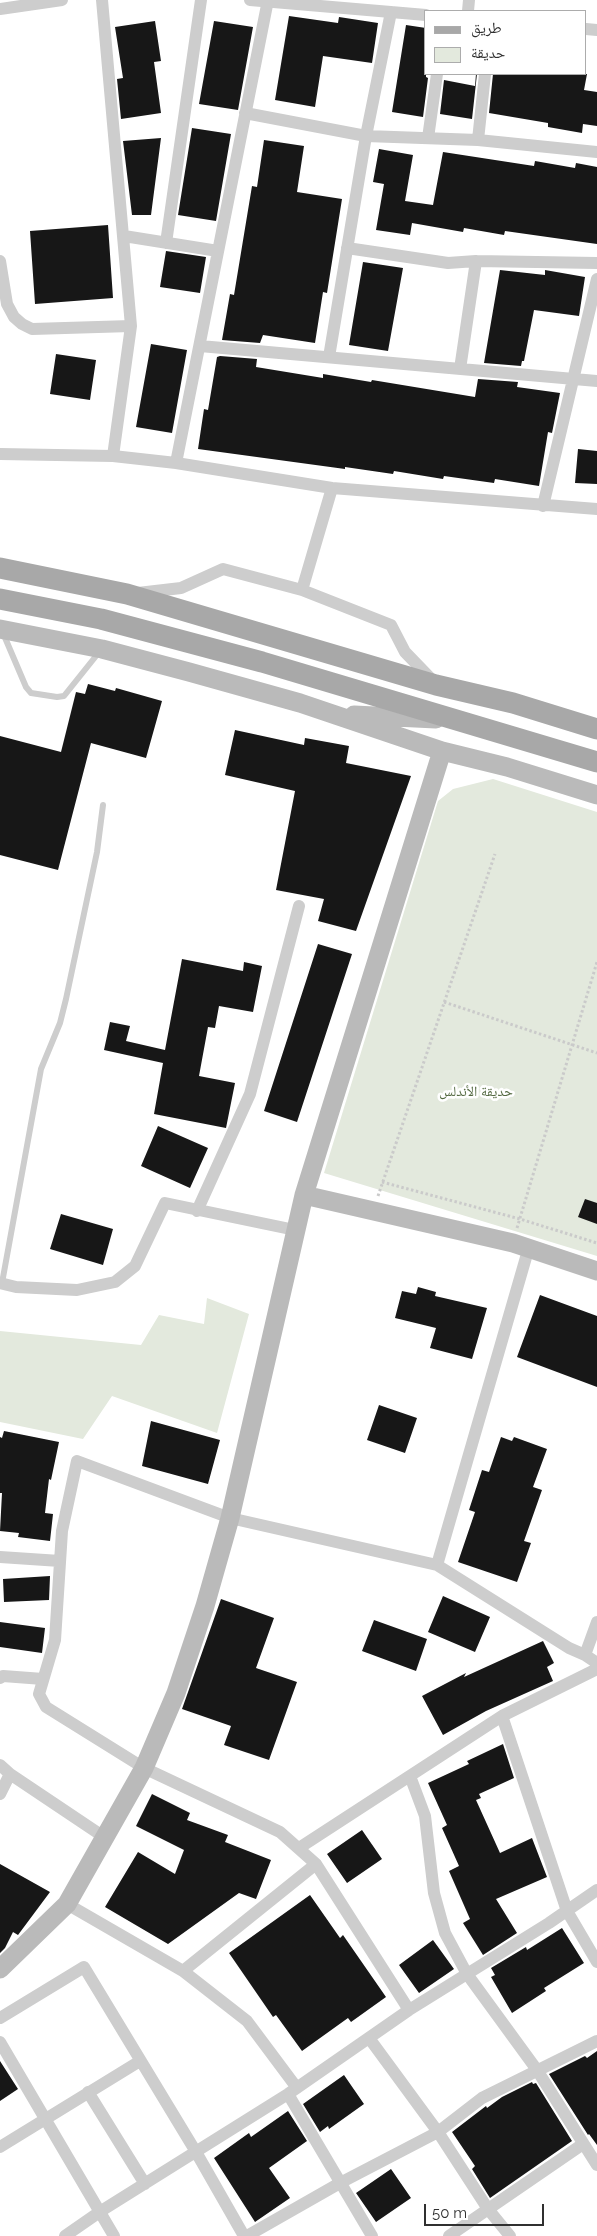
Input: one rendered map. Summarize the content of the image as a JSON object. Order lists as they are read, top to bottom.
{
  "parks": ["حديقة الأندلس"],
  "legend": ["طريق", "حديقة"],
  "scale_bar": "50 m"
}
